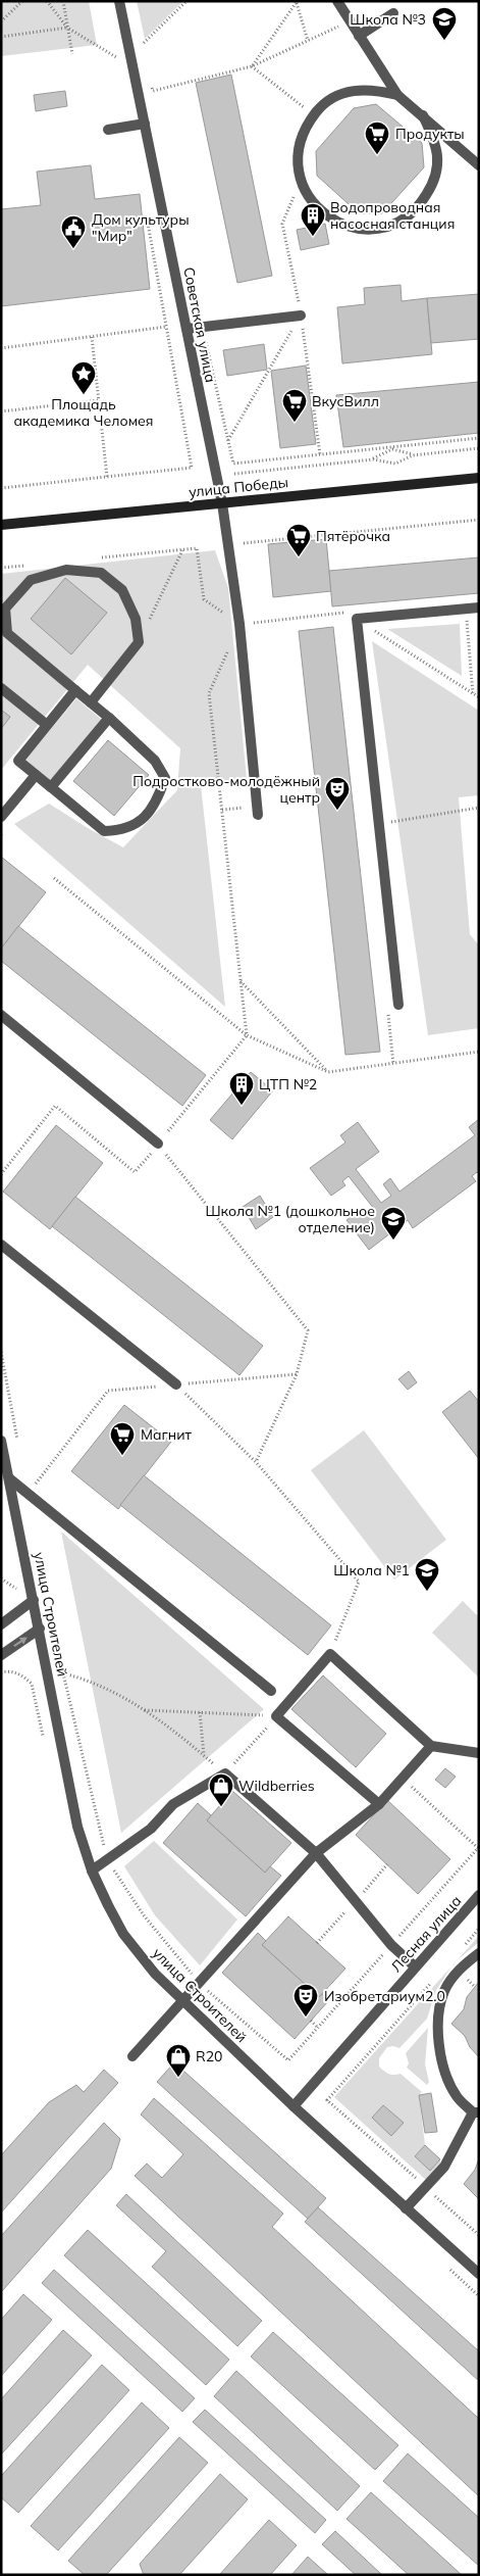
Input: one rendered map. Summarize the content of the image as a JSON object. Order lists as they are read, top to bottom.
{
  "streets": {
    "street": [
      "Советская улица",
      "улица Победы",
      "улица Строителей",
      "Лесная улица"
    ]
  },
  "crossings": [
    ["Советская улица", "улица Победы"],
    ["улица Строителей", "Лесная улица"]
  ],
  "places": {
    "school or university": ["Школа №3", "Школа №1 (дошкольное отделение)", "Школа №1"],
    "supermarket": [
      "Продукты",
      "ВкусВилл",
      "Пятёрочка",
      "Магнит"
    ],
    "building": ["Водопроводная насосная станция", "ЦТП №2"],
    "public building": ["Дом культуры \"Мир\""],
    "place": ["Площадь академика Челомея"],
    "theatre": ["Подростково-молодёжный центр", "Изобретариум2.0"],
    "shop": ["Wildberries", "R20"]
  }
}
